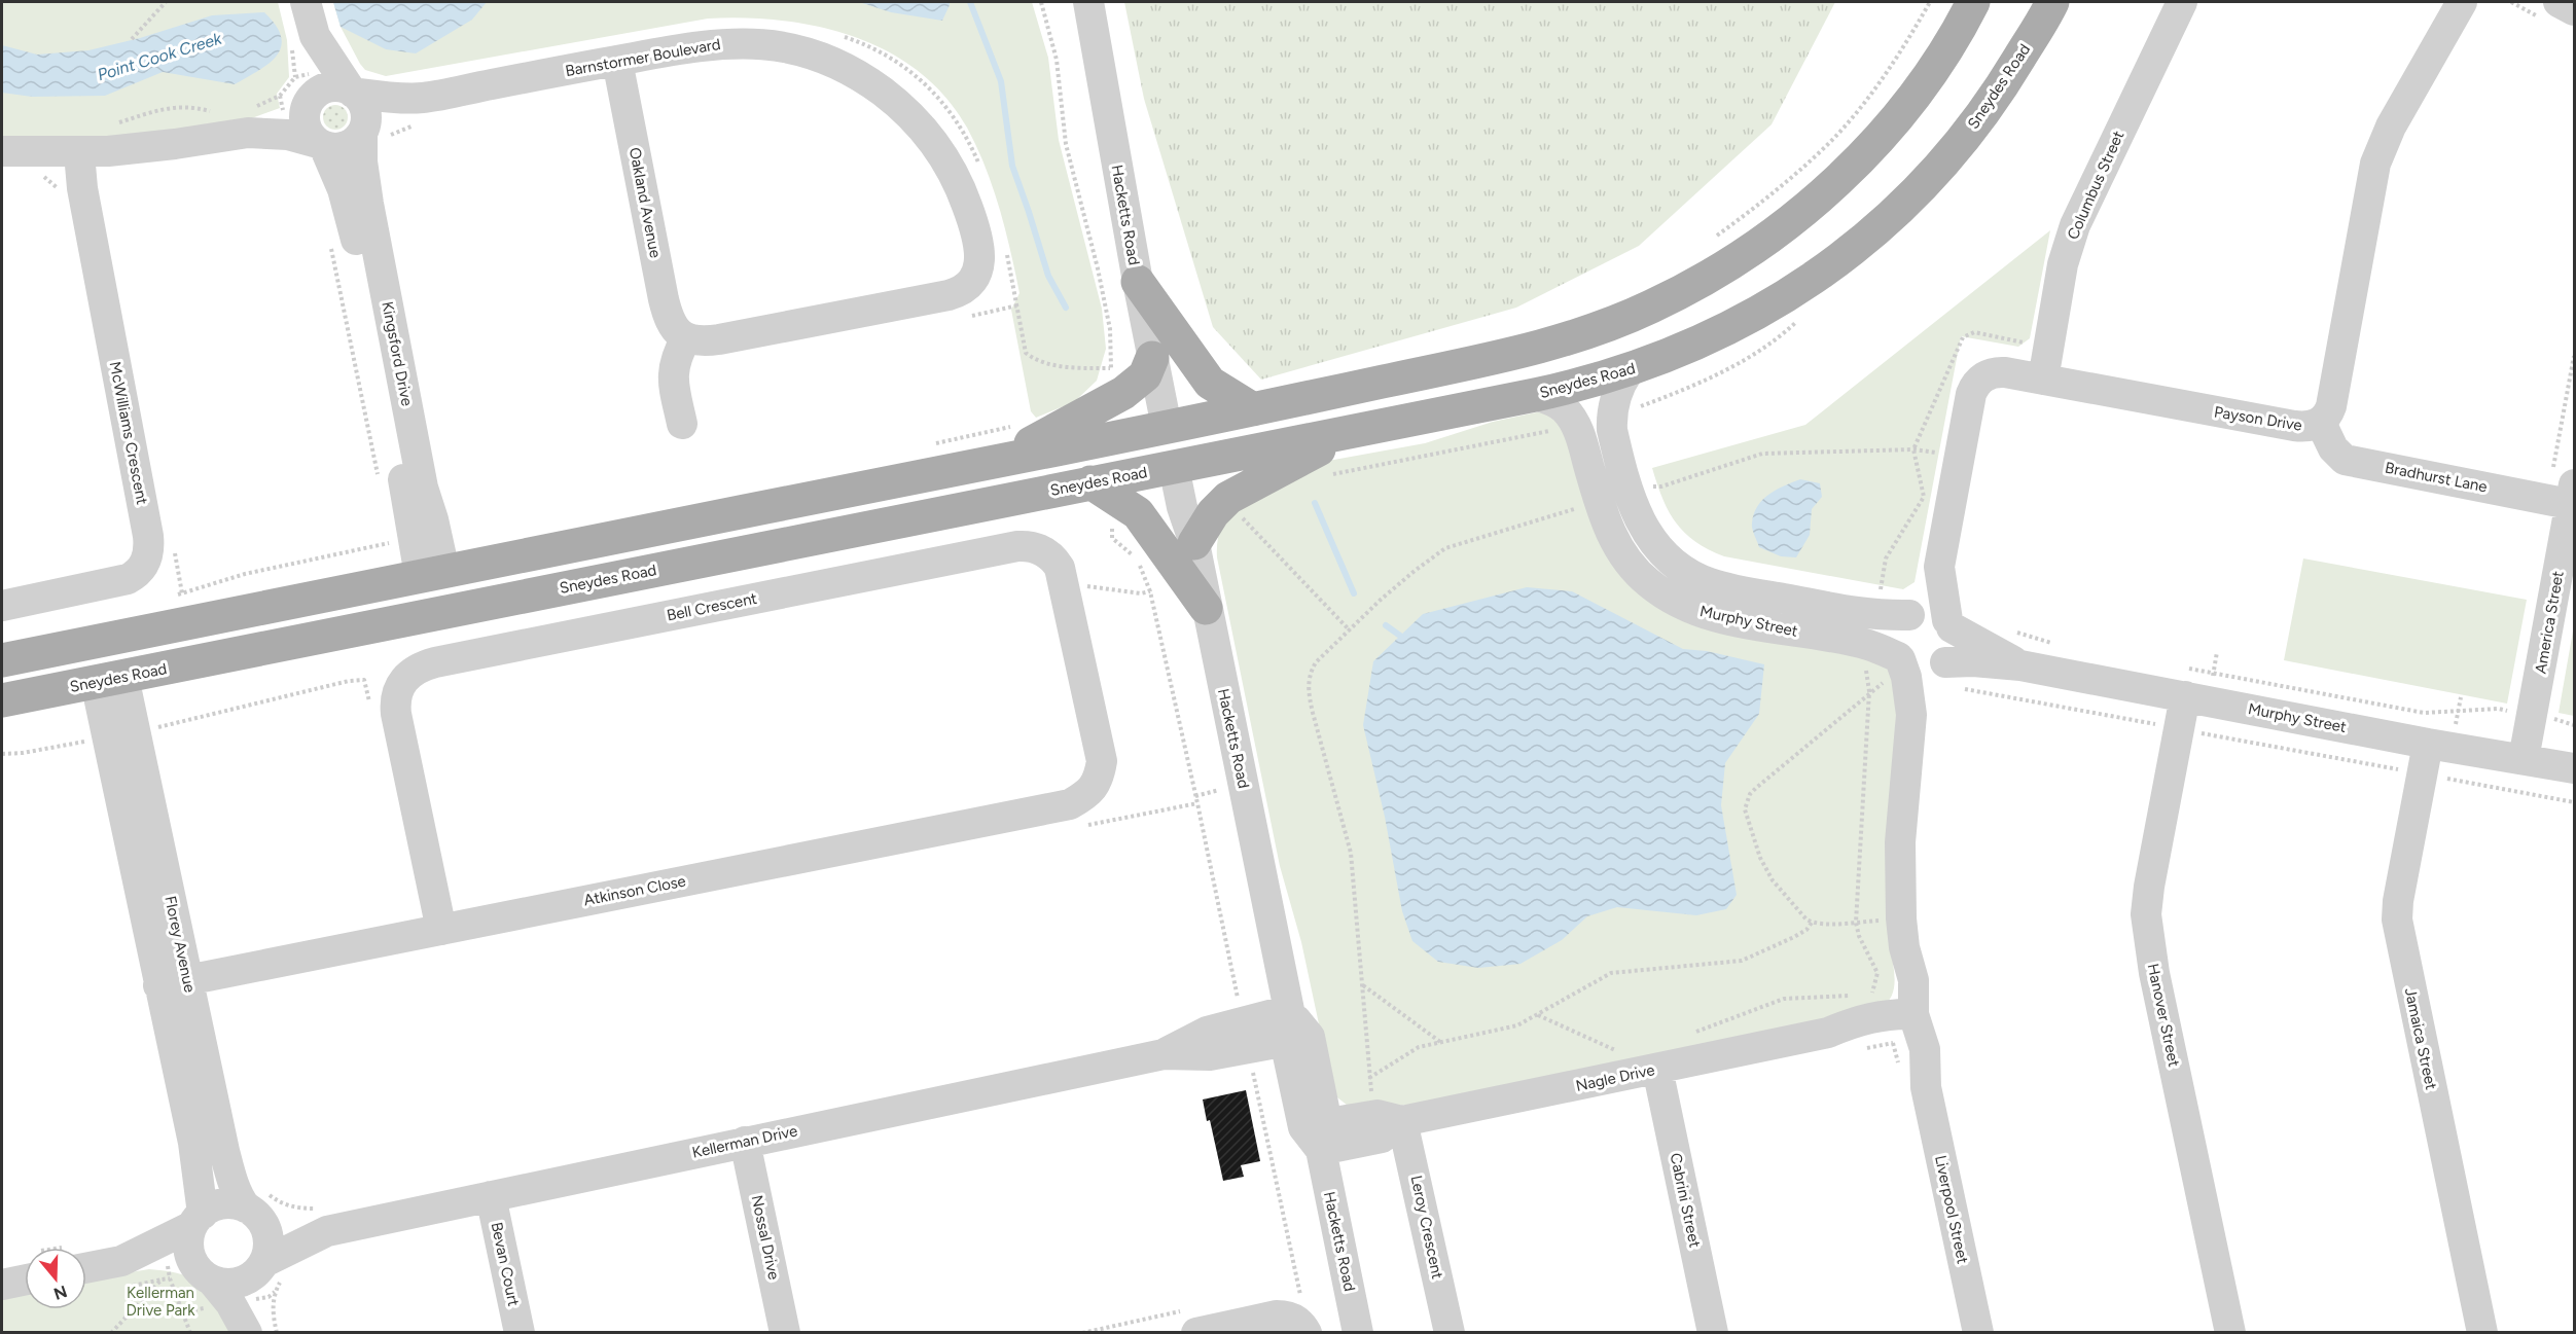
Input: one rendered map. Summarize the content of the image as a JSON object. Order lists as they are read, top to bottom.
{
  "streets": {
    "main road": ["Sneydes Road"],
    "street": [
      "Barnstormer Boulevard",
      "Columbus Street",
      "Oakland Avenue",
      "Hacketts Road",
      "Kingsford Drive",
      "Payson Drive",
      "McWilliams Crescent",
      "Bradhurst Lane",
      "Bell Crescent",
      "Murphy Street",
      "America Street",
      "Atkinson Close",
      "Florey Avenue",
      "Hanover Street",
      "Jamaica Street",
      "Nagle Drive",
      "Kellerman Drive",
      "Cabrini Street",
      "Liverpool Street",
      "Leroy Crescent",
      "Nossal Drive",
      "Bevan Court"
    ]
  },
  "crossings": [
    ["Barnstormer Boulevard", "Oakland Avenue"],
    ["Barnstormer Boulevard", "Kingsford Drive"],
    ["Sneydes Road", "Hacketts Road"],
    ["Sneydes Road", "Murphy Street"],
    ["Sneydes Road", "Florey Avenue"],
    ["Columbus Street", "Payson Drive"],
    ["Hacketts Road", "Nagle Drive"],
    ["Hacketts Road", "Kellerman Drive"],
    ["Payson Drive", "Bradhurst Lane"],
    ["Payson Drive", "Murphy Street"],
    ["Payson Drive", "Liverpool Street"],
    ["Bradhurst Lane", "America Street"],
    ["Bell Crescent", "Atkinson Close"],
    ["Murphy Street", "America Street"],
    ["Murphy Street", "Hanover Street"],
    ["Murphy Street", "Jamaica Street"],
    ["Murphy Street", "Liverpool Street"],
    ["Atkinson Close", "Florey Avenue"],
    ["Florey Avenue", "Kellerman Drive"],
    ["Nagle Drive", "Cabrini Street"],
    ["Nagle Drive", "Liverpool Street"],
    ["Nagle Drive", "Leroy Crescent"],
    ["Kellerman Drive", "Nossal Drive"],
    ["Kellerman Drive", "Bevan Court"]
  ],
  "water": ["Point Cook Creek"],
  "parks": ["Kellerman Drive Park"],
  "north": "bottom"
}
